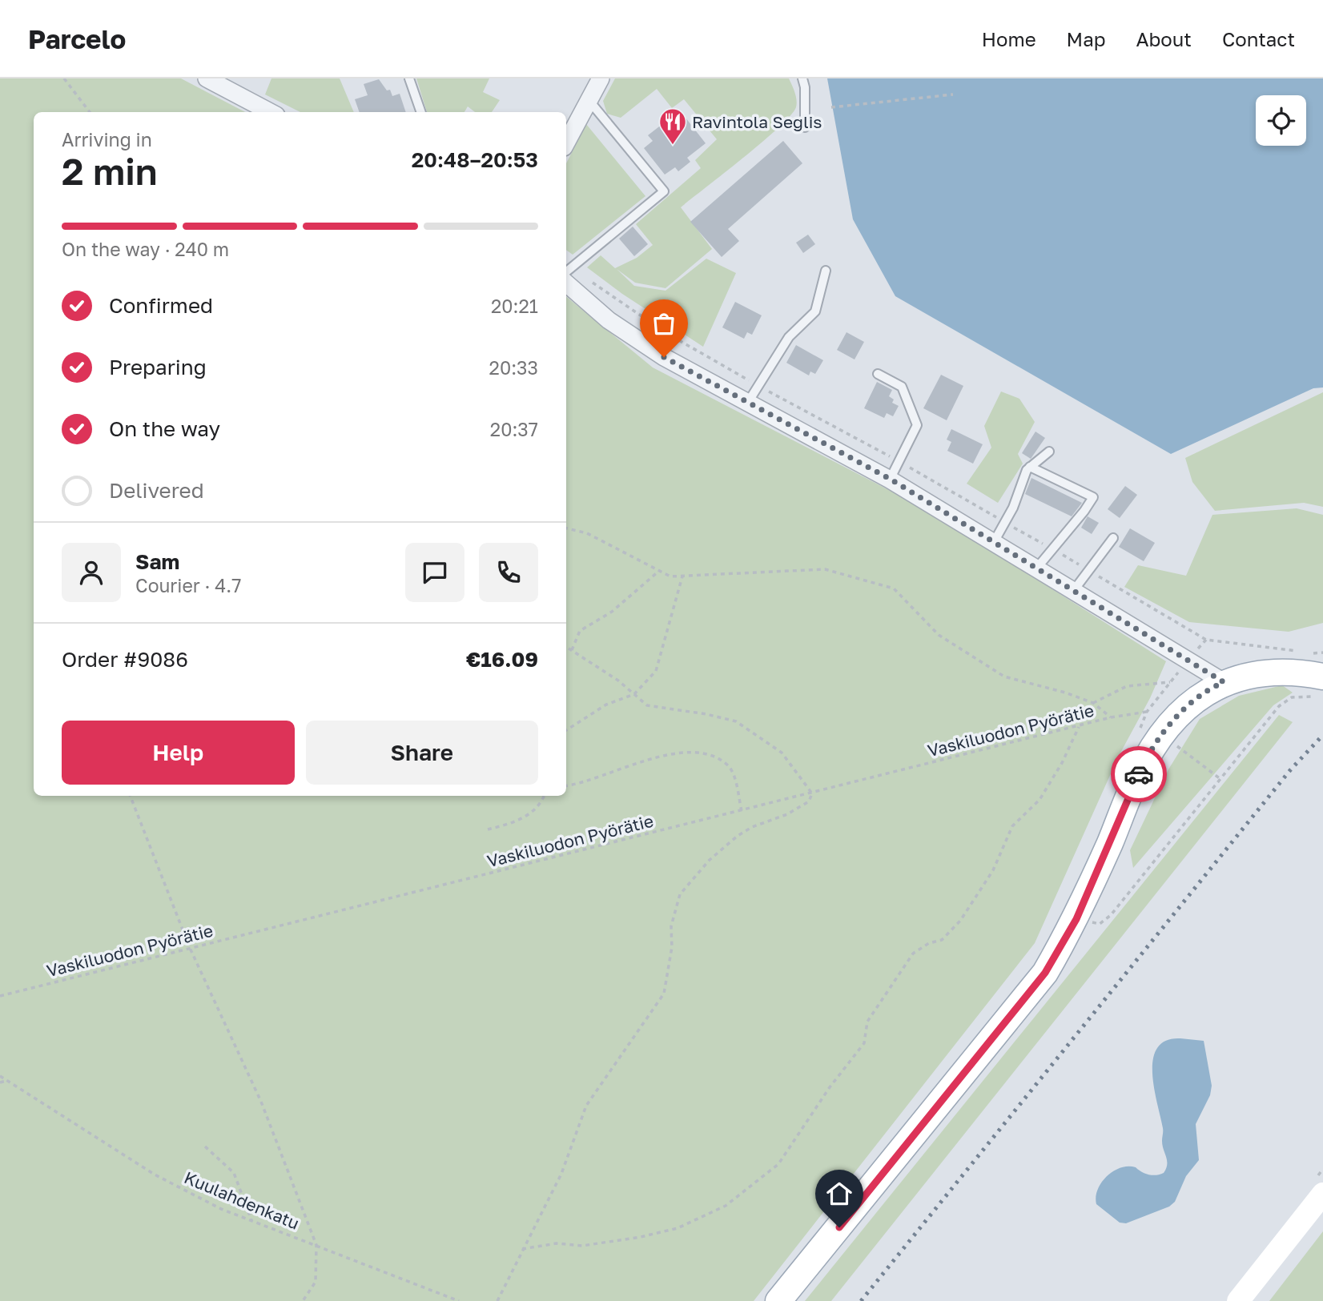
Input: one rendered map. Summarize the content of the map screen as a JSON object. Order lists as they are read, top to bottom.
{
  "streets": {
    "path": ["Vaskiluodon Pyörätie", "Kuulahdenkatu"]
  },
  "places": {
    "restaurant": ["Ravintola Seglis"]
  },
  "page": {
    "header": "Parcelo",
    "nav": [
      "Home",
      "Map",
      "About",
      "Contact"
    ],
    "heading": ["2 min", "Arriving in", "20:48–20:53"],
    "panel": [
      "Sam",
      "Courier · 4.7",
      "Order #9086",
      "€16.09"
    ],
    "bar": "On the way · 240 m",
    "list": [
      ["Confirmed", "20:21"],
      ["Preparing", "20:33"],
      ["On the way", "20:37"],
      "Delivered"
    ],
    "buttons": ["Help", "Share"]
  }
}
